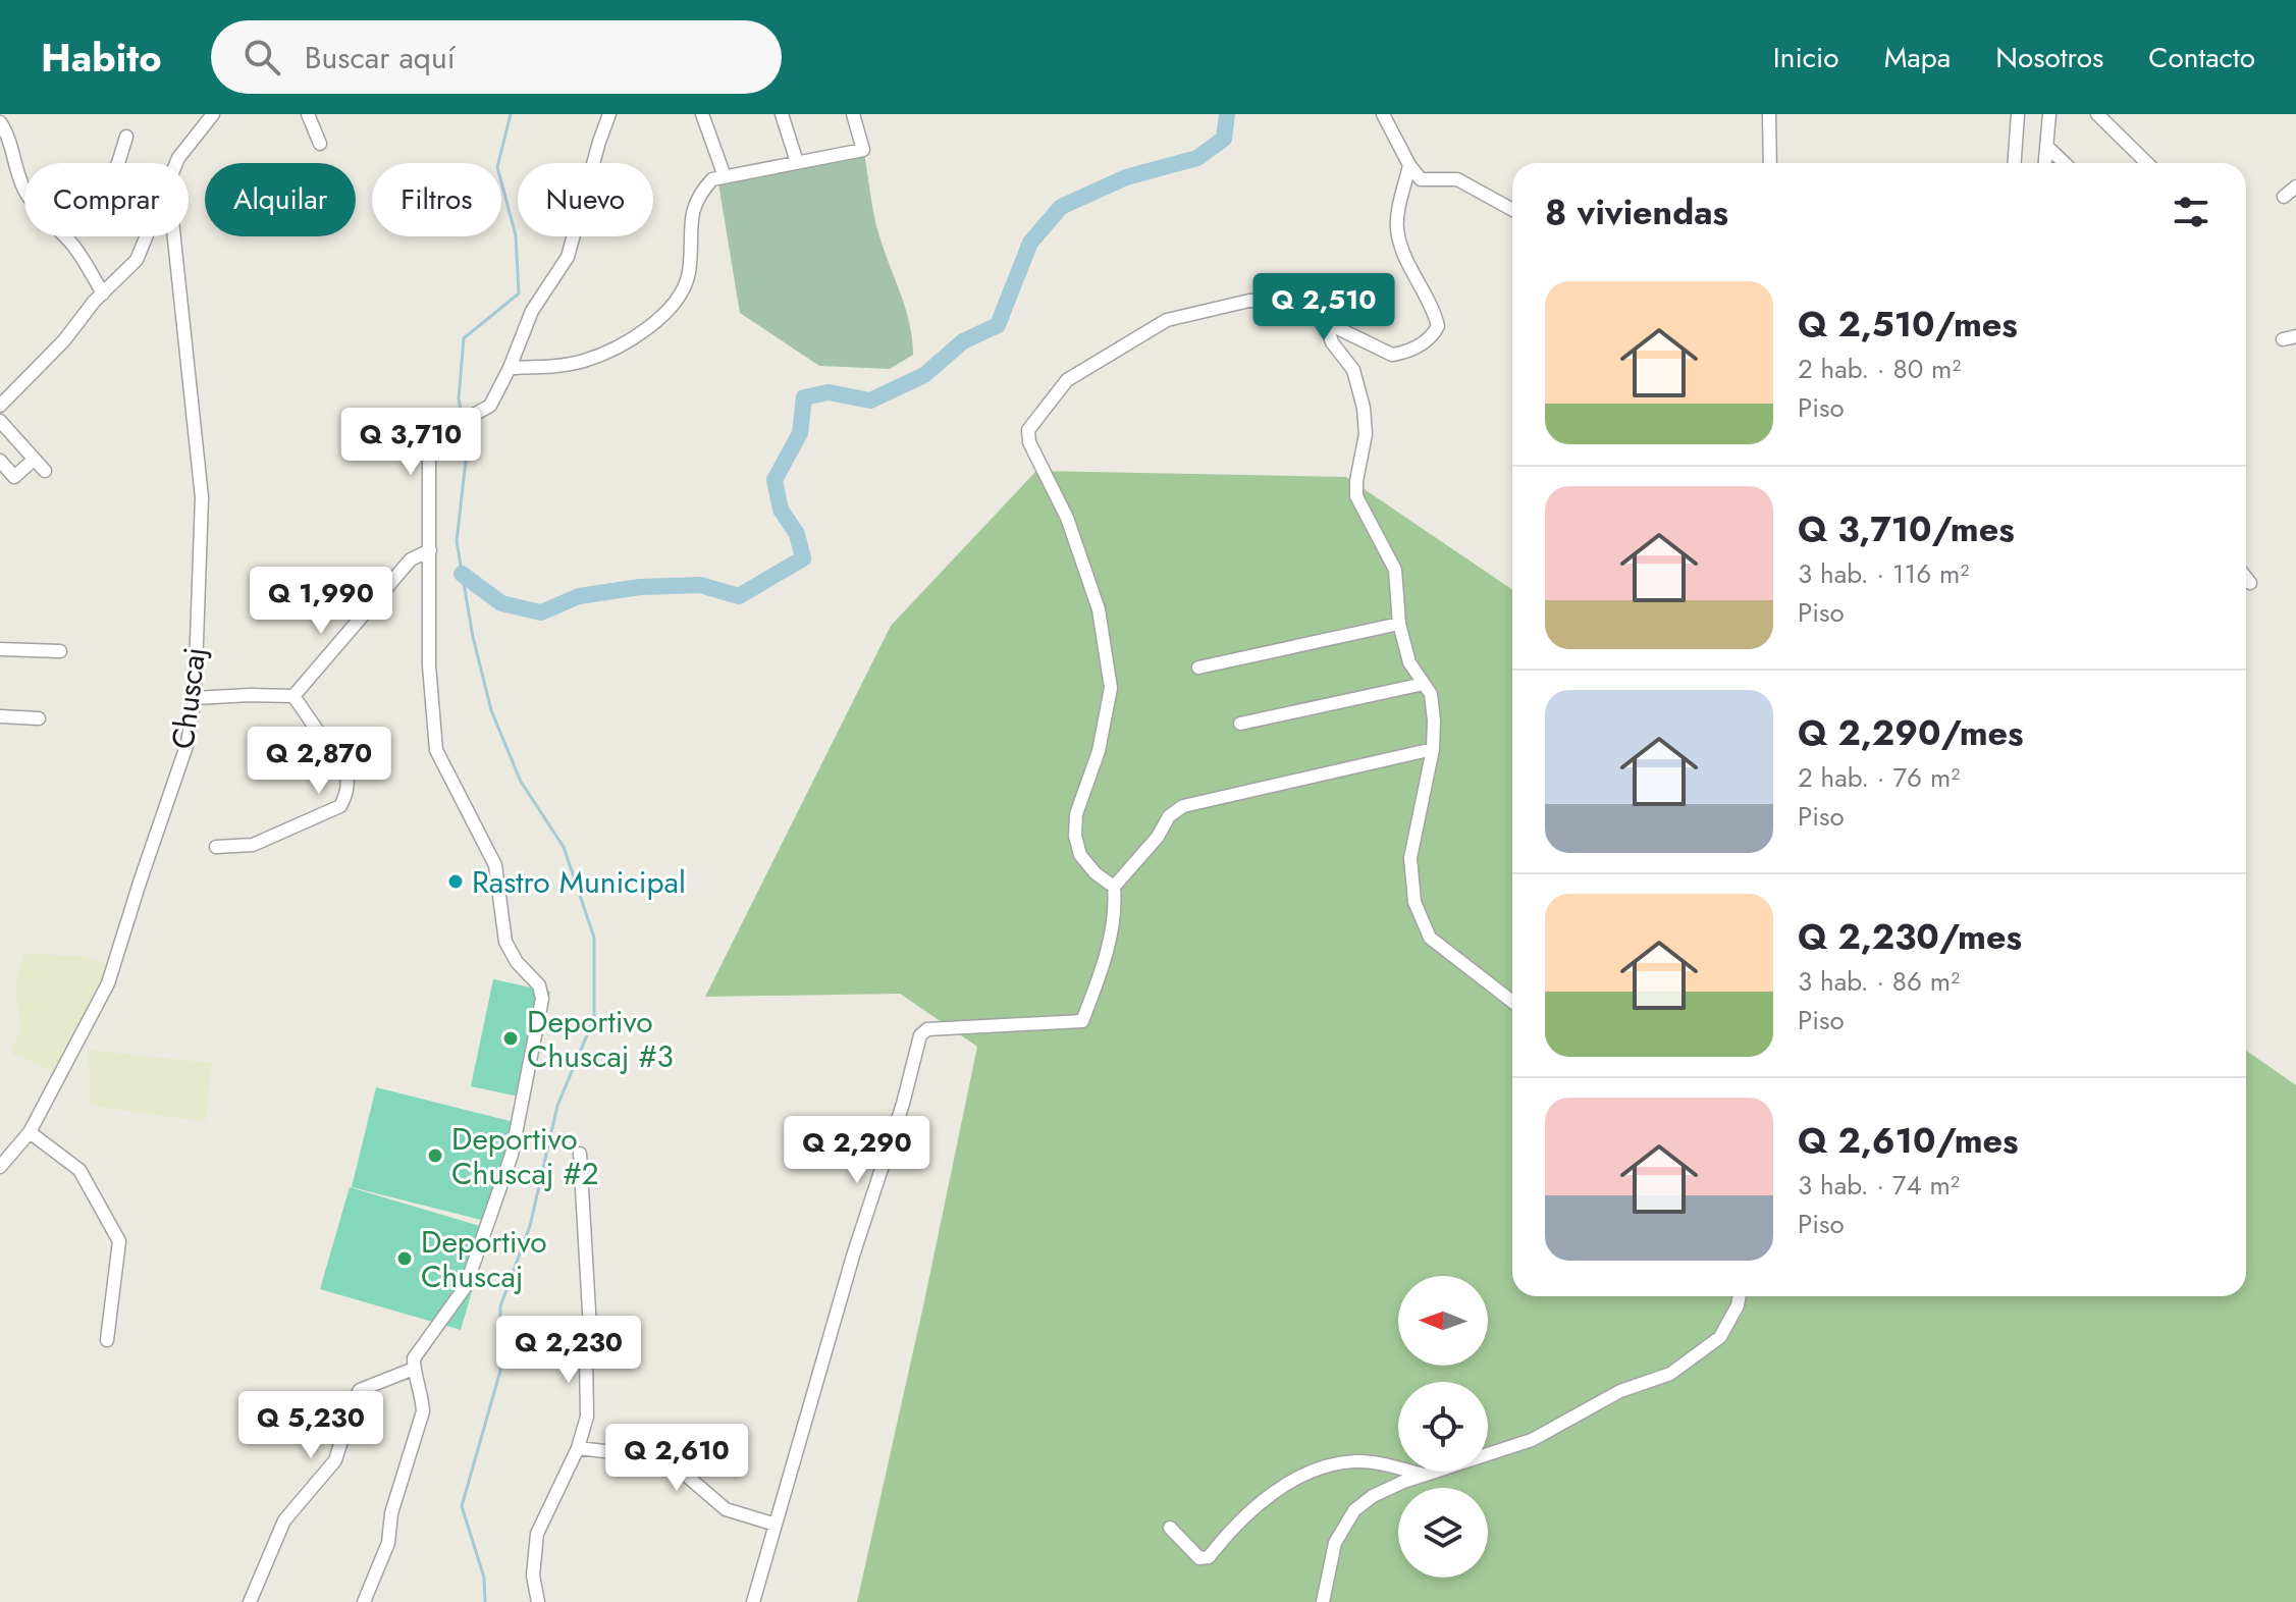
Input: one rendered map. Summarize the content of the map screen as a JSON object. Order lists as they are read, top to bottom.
{
  "streets": {
    "street": ["Chuscaj"]
  },
  "places": [
    "Rastro Municipal",
    "Deportivo Chuscaj #3",
    "Deportivo Chuscaj #2",
    "Deportivo Chuscaj"
  ],
  "north": "left",
  "page": {
    "header": "Habito",
    "search": "Buscar aquí",
    "nav": [
      "Inicio",
      "Mapa",
      "Nosotros",
      "Contacto"
    ],
    "chip": [
      "Comprar",
      "Alquilar",
      "Filtros",
      "Nuevo"
    ],
    "heading": "8 viviendas",
    "list": [
      {
        "name": "Q 2,510/mes",
        "note": "2 hab. · 80 m² · Piso"
      },
      {
        "name": "Q 3,710/mes",
        "note": "3 hab. · 116 m² · Piso"
      },
      {
        "name": "Q 2,290/mes",
        "note": "2 hab. · 76 m² · Piso"
      },
      {
        "name": "Q 2,230/mes",
        "note": "3 hab. · 86 m² · Piso"
      },
      {
        "name": "Q 2,610/mes",
        "note": "3 hab. · 74 m² · Piso"
      }
    ],
    "price": [
      "Q 2,510",
      "Q 3,710",
      "Q 1,990",
      "Q 2,870",
      "Q 2,290",
      "Q 2,230",
      "Q 5,230",
      "Q 2,610"
    ]
  }
}
